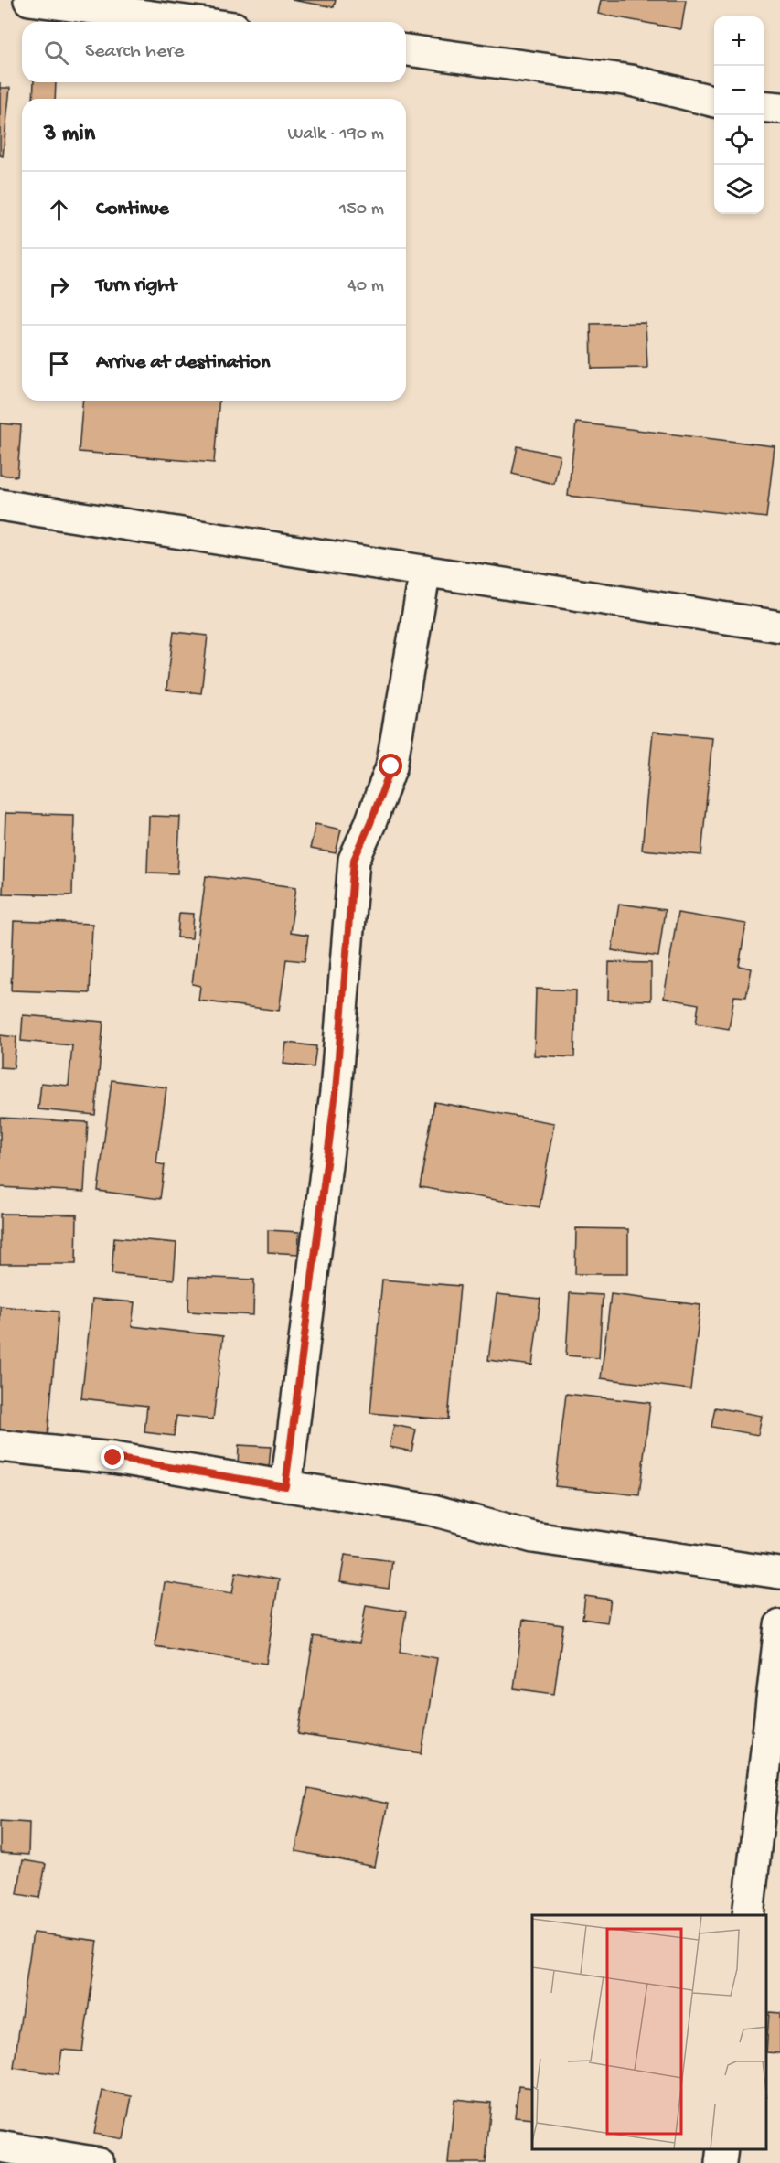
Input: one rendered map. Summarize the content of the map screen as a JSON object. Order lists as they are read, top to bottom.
{
  "page": {
    "map_buttons": ["+", "−"],
    "search": "Search here",
    "heading": ["3 min", "Walk · 190 m"],
    "list": [
      ["Continue", "150 m"],
      ["Turn right", "40 m"],
      "Arrive at destination"
    ]
  }
}
